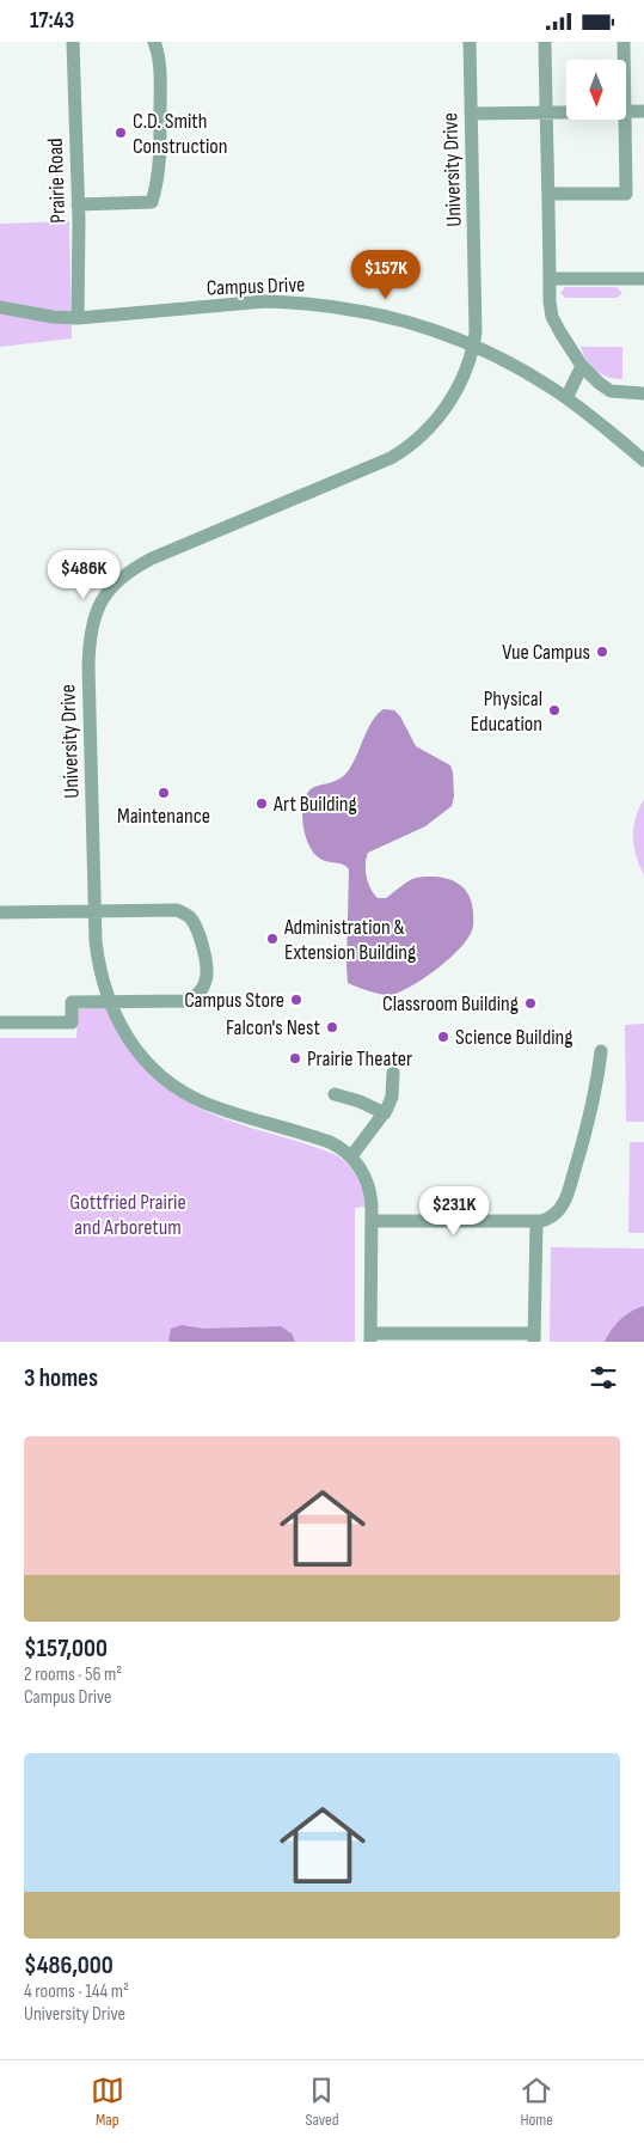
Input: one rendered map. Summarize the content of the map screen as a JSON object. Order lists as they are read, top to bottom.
{
  "streets": {
    "street": ["University Drive", "Prairie Road", "Campus Drive"]
  },
  "crossings": [
    ["University Drive", "Campus Drive"],
    ["Prairie Road", "Campus Drive"]
  ],
  "parks": ["Gottfried Prairie and Arboretum"],
  "places": [
    "C.D. Smith Construction",
    "Vue Campus",
    "Physical Education",
    "Maintenance",
    "Art Building",
    "Administration & Extension Building",
    "Campus Store",
    "Classroom Building",
    "Falcon's Nest",
    "Science Building",
    "Prairie Theater"
  ],
  "north": "bottom",
  "page": {
    "status": "17:43",
    "price": ["$157K", "$486K", "$231K"],
    "heading": "3 homes",
    "list": [
      {
        "name": "$157,000",
        "note": "2 rooms · 56 m² · Campus Drive"
      },
      {
        "name": "$486,000",
        "note": "4 rooms · 144 m² · University Drive"
      }
    ],
    "tabs": ["Map", "Saved", "Home"]
  }
}
